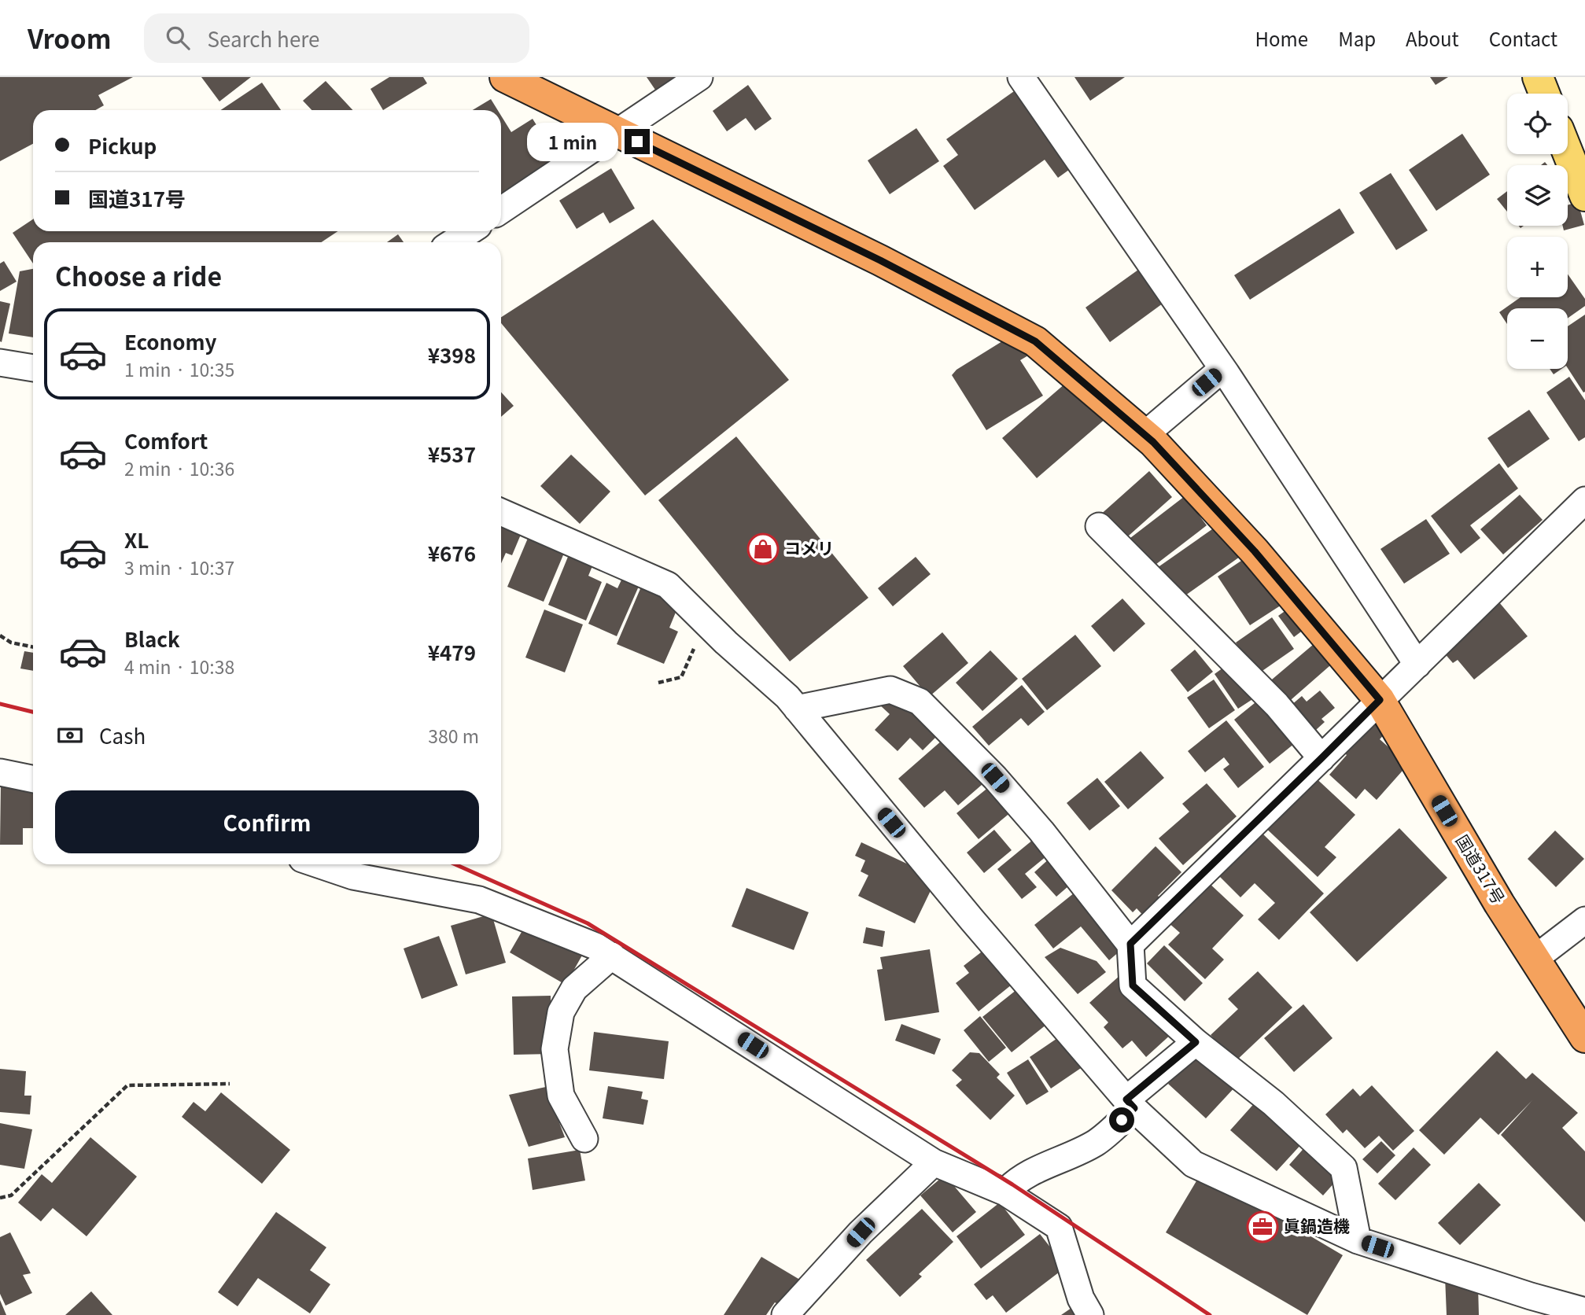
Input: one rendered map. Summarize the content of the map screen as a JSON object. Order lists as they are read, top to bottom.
{
  "streets": {
    "highway": ["国道317号"]
  },
  "places": {
    "shop": ["コメリ"],
    "office": ["眞鍋造機"]
  },
  "page": {
    "header": "Vroom",
    "search": "Search here",
    "nav": [
      "Home",
      "Map",
      "About",
      "Contact"
    ],
    "map_buttons": ["+", "−"],
    "banner": ["Pickup", "国道317号"],
    "bubble": "1 min",
    "heading": "Choose a ride",
    "list": [
      {
        "name": "Economy",
        "note": "1 min · 10:35",
        "value": "¥398"
      },
      {
        "name": "Comfort",
        "note": "2 min · 10:36",
        "value": "¥537"
      },
      {
        "name": "XL",
        "note": "3 min · 10:37",
        "value": "¥676"
      },
      {
        "name": "Black",
        "note": "4 min · 10:38",
        "value": "¥479"
      }
    ],
    "pay": ["Cash", "380 m"],
    "buttons": "Confirm"
  }
}
